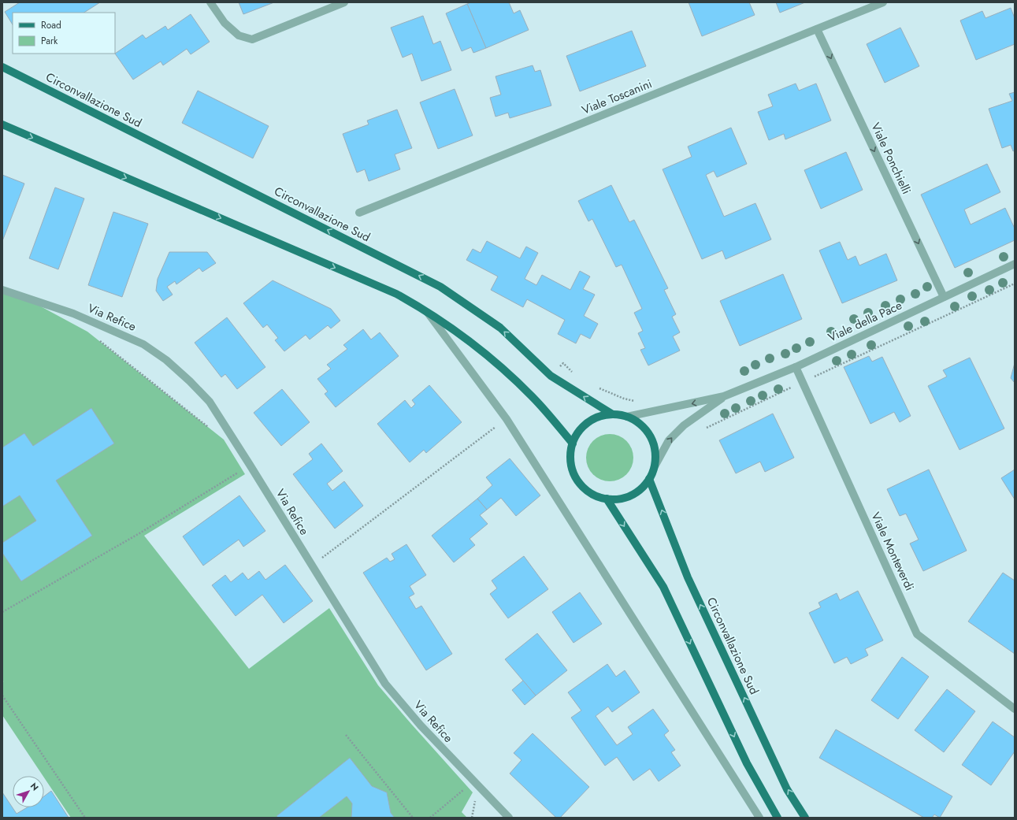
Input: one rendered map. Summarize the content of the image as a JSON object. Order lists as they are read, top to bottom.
{
  "streets": {
    "main road": ["Circonvallazione Sud"],
    "street": [
      "Viale Toscanini",
      "Viale Ponchielli",
      "Via Refice",
      "Viale della Pace",
      "Viale Monteverdi"
    ]
  },
  "crossings": [
    ["Viale Toscanini", "Viale Ponchielli"],
    ["Circonvallazione Sud", "Viale della Pace"],
    ["Viale Ponchielli", "Viale della Pace"],
    ["Viale della Pace", "Viale Monteverdi"]
  ],
  "one_way": ["Viale Ponchielli"],
  "legend": ["Road", "Park"],
  "north": "top right"
}
